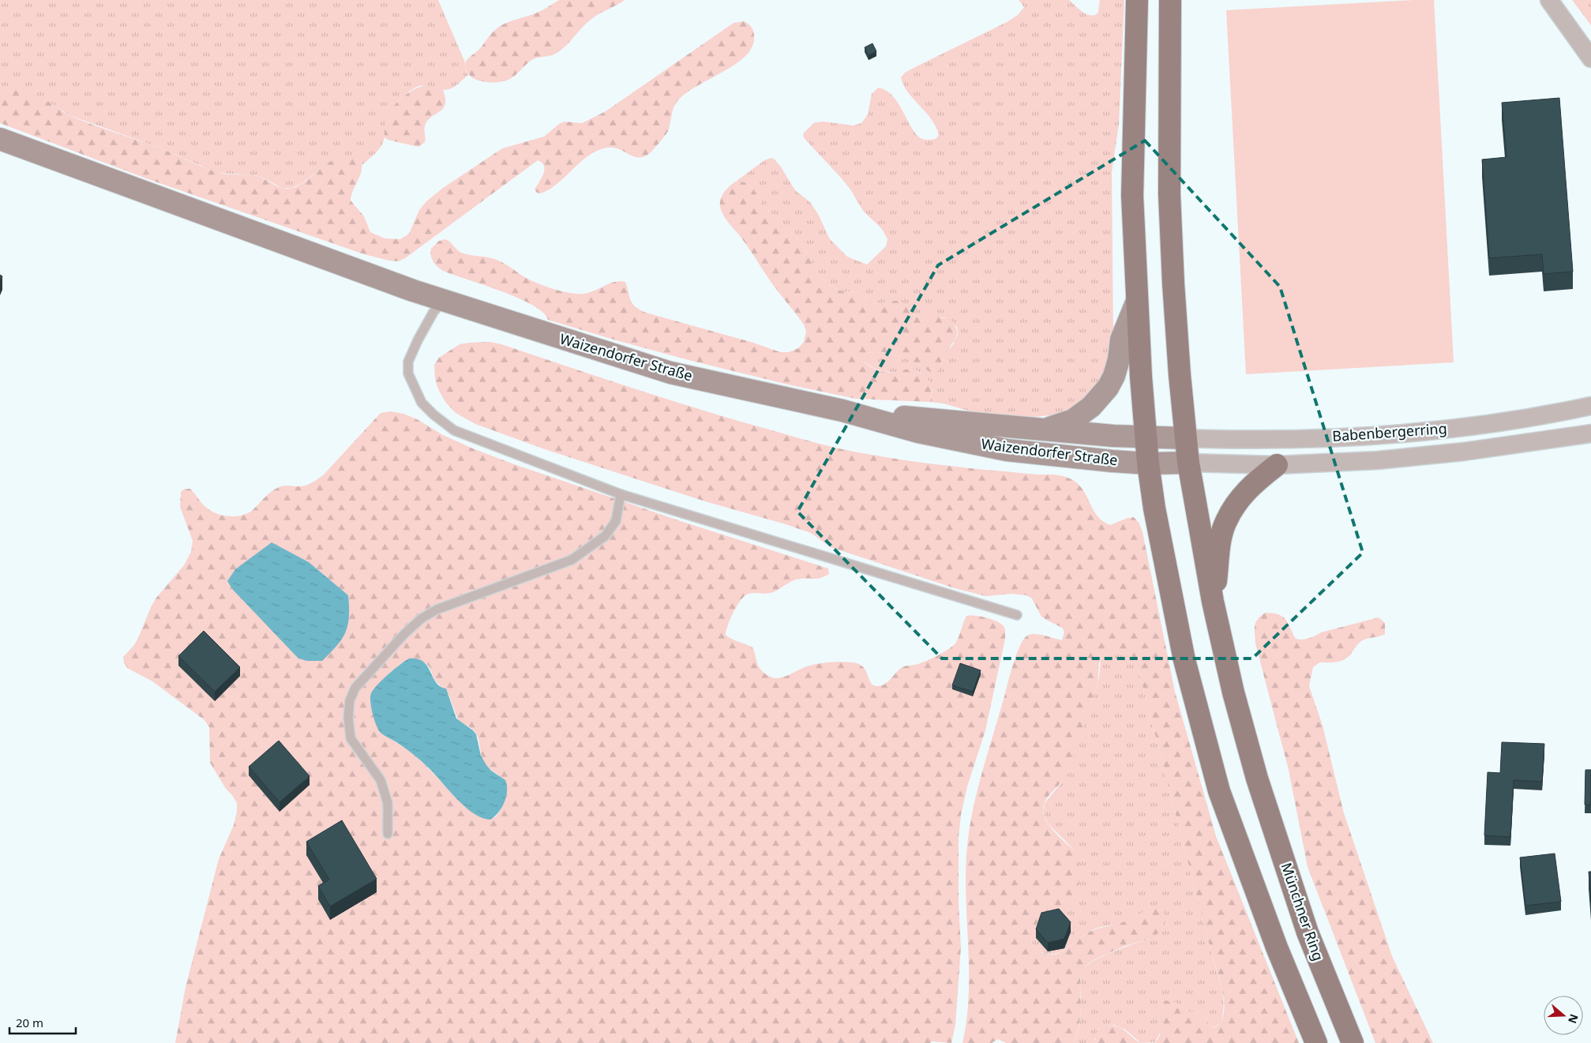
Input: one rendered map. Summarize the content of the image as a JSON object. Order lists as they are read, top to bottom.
{
  "streets": {
    "main road": ["Waizendorfer Straße", "Münchner Ring"],
    "street": ["Babenbergerring"]
  },
  "crossings": [
    ["Waizendorfer Straße", "Babenbergerring"],
    ["Waizendorfer Straße", "Münchner Ring"],
    ["Babenbergerring", "Münchner Ring"]
  ],
  "scale_bar": "20 m",
  "north": "right"
}
